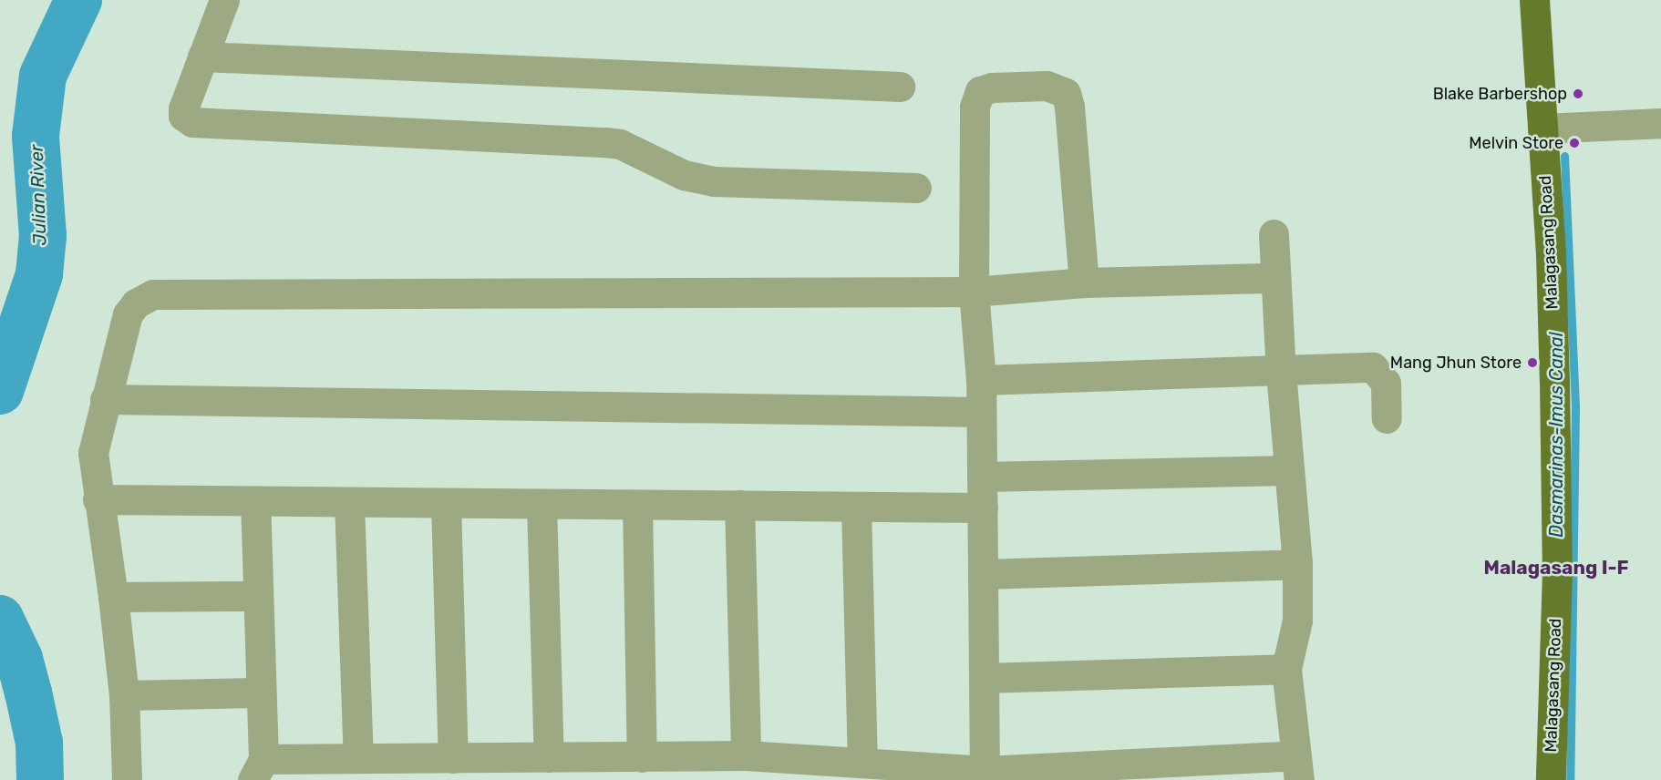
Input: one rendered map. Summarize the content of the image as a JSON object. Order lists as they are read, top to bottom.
{
  "streets": {
    "main road": ["Malagasang Road"]
  },
  "districts": ["Malagasang I-F"],
  "water": ["Julian River", "Dasmarinas-Imus Canal"],
  "places": ["Blake Barbershop", "Melvin Store", "Mang Jhun Store"]
}
